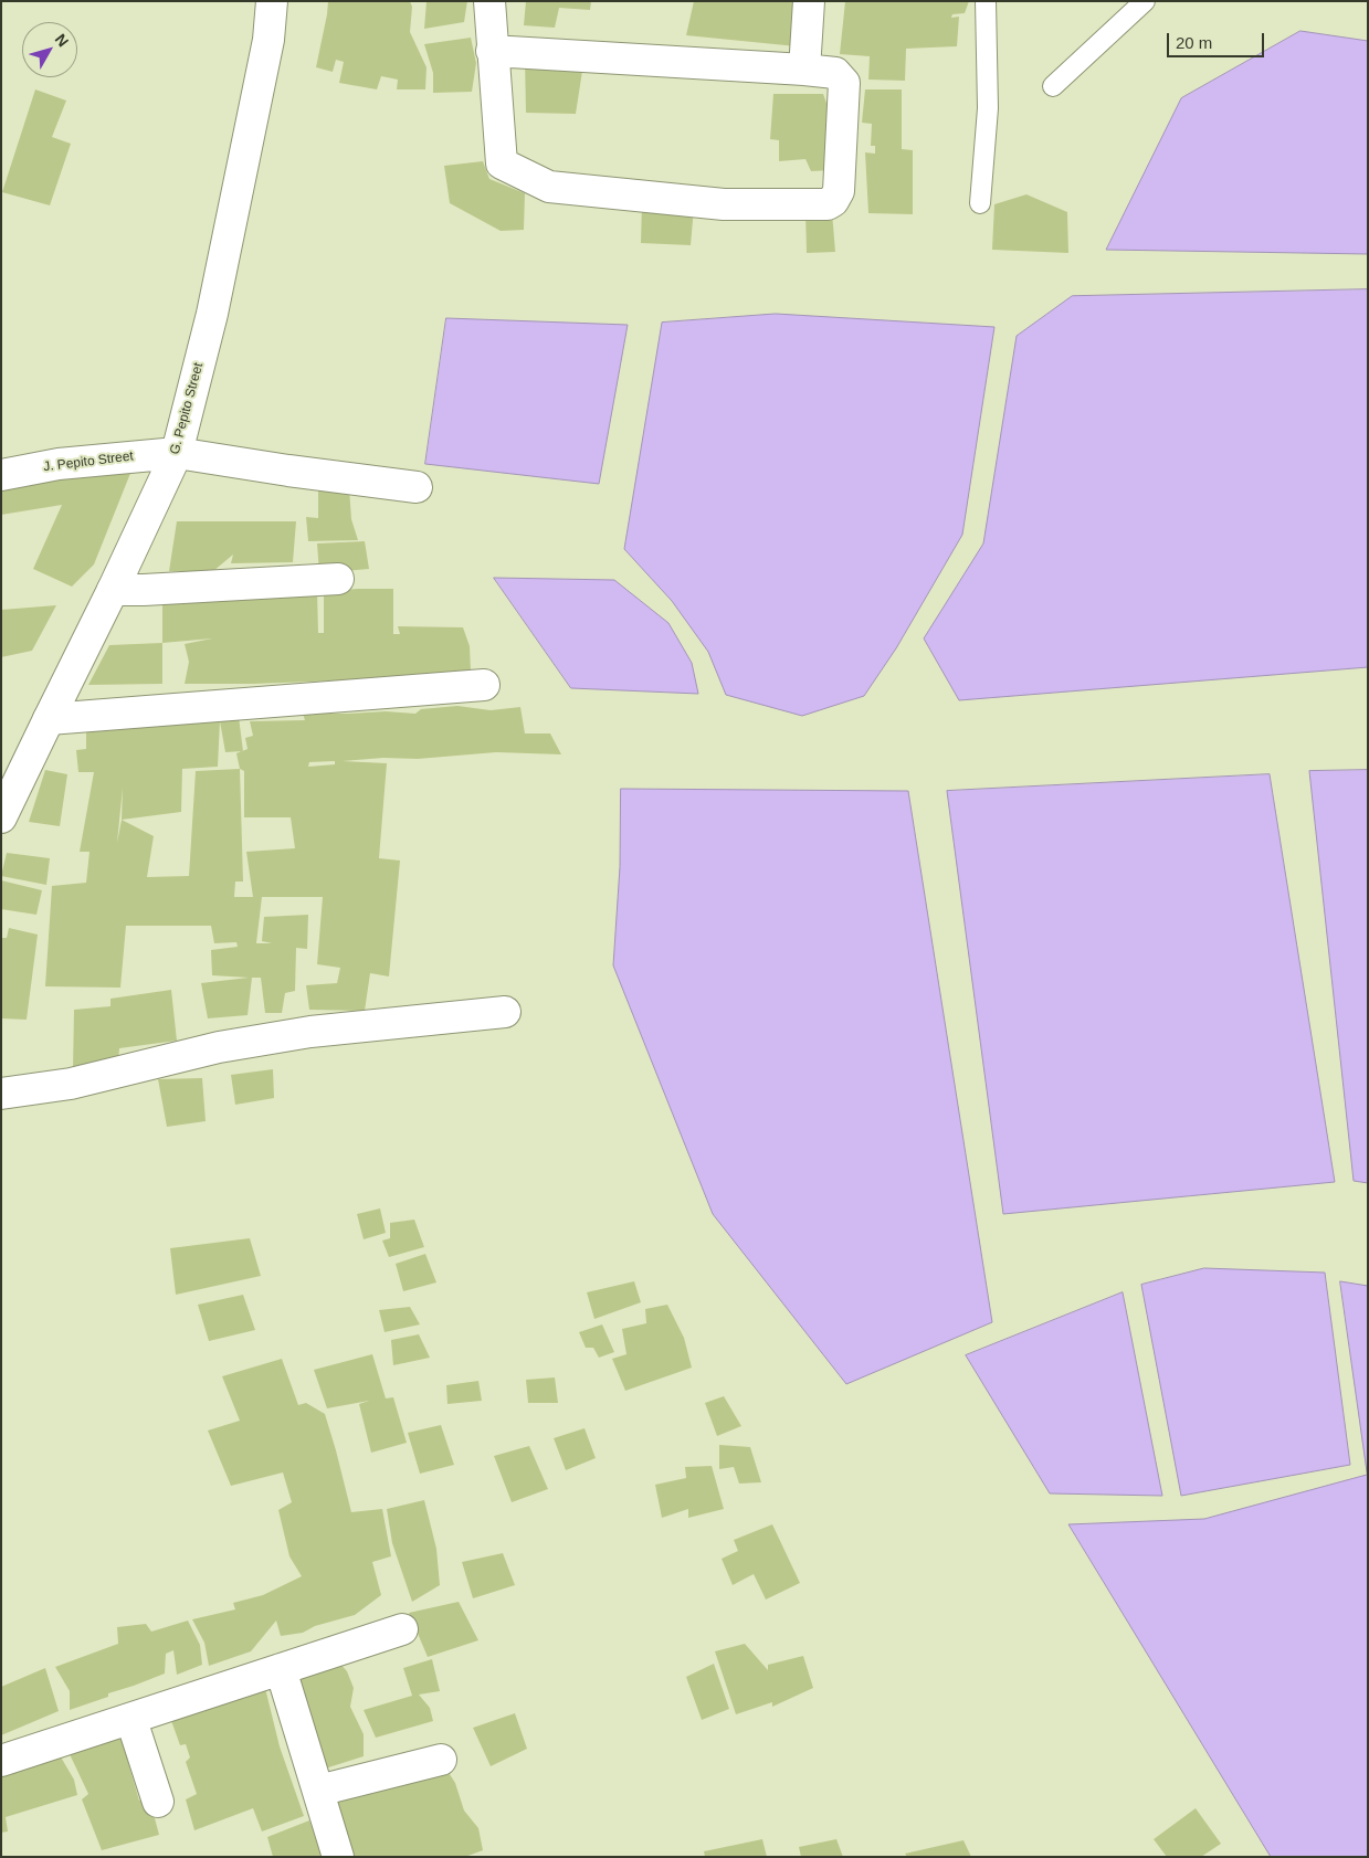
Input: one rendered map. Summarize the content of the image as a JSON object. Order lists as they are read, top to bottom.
{
  "streets": {
    "street": ["G. Pepito Street", "J. Pepito Street"]
  },
  "crossings": [
    ["G. Pepito Street", "J. Pepito Street"]
  ],
  "scale_bar": "20 m",
  "north": "top right"
}
